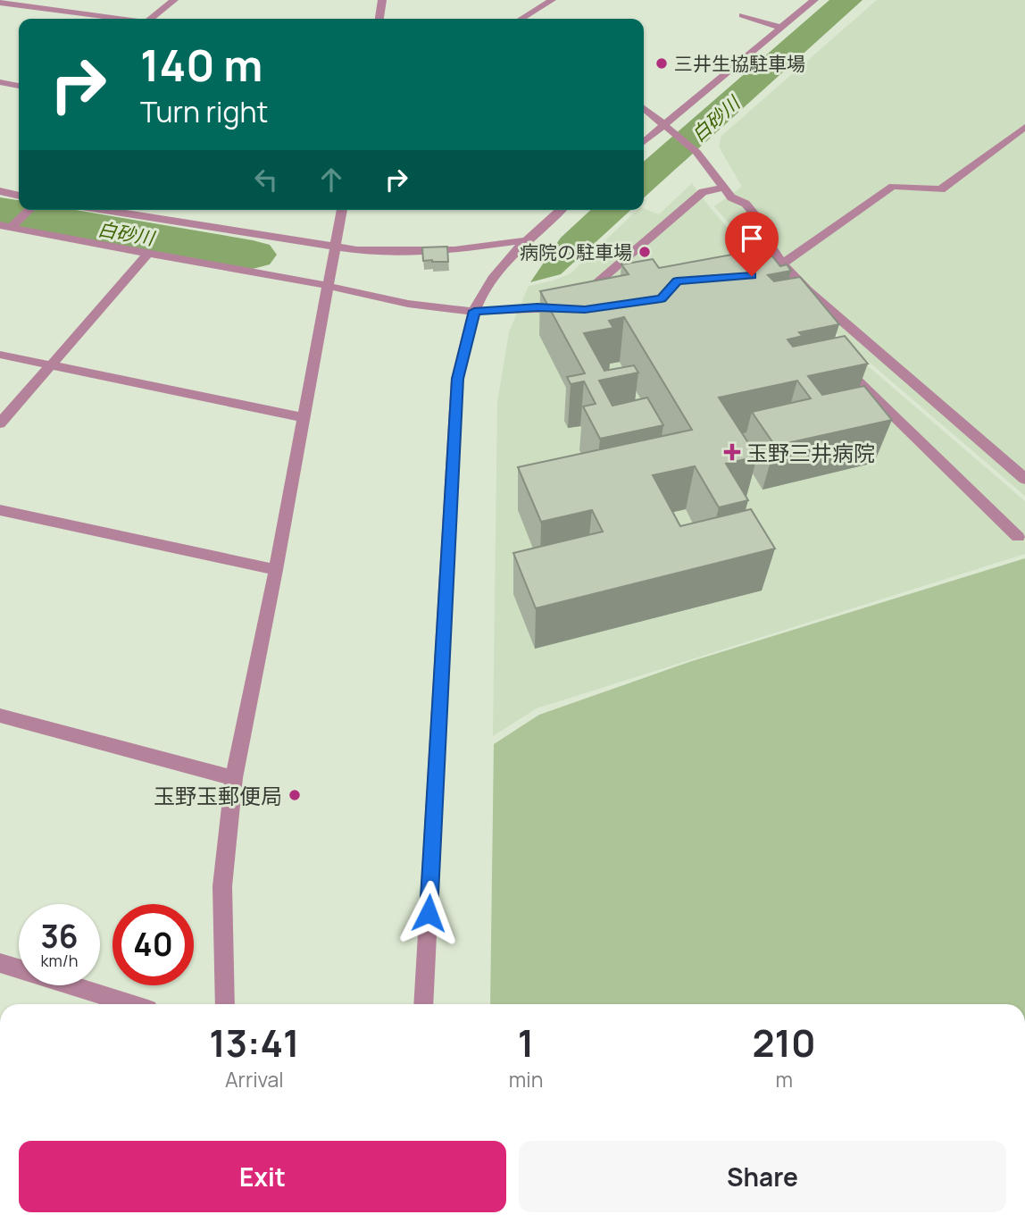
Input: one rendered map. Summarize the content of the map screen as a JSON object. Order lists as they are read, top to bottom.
{
  "water": ["白砂川"],
  "places": {
    "other": ["三井生協駐車場", "病院の駐車場", "玉野玉郵便局"],
    "health": ["玉野三井病院"]
  },
  "page": {
    "turn": ["140 m", "Turn right"],
    "speed": "36 km/h",
    "limit": "40",
    "eta": [
      "13:41",
      "Arrival",
      "1",
      "min",
      "210",
      "m"
    ],
    "buttons": ["Exit", "Share"]
  }
}
